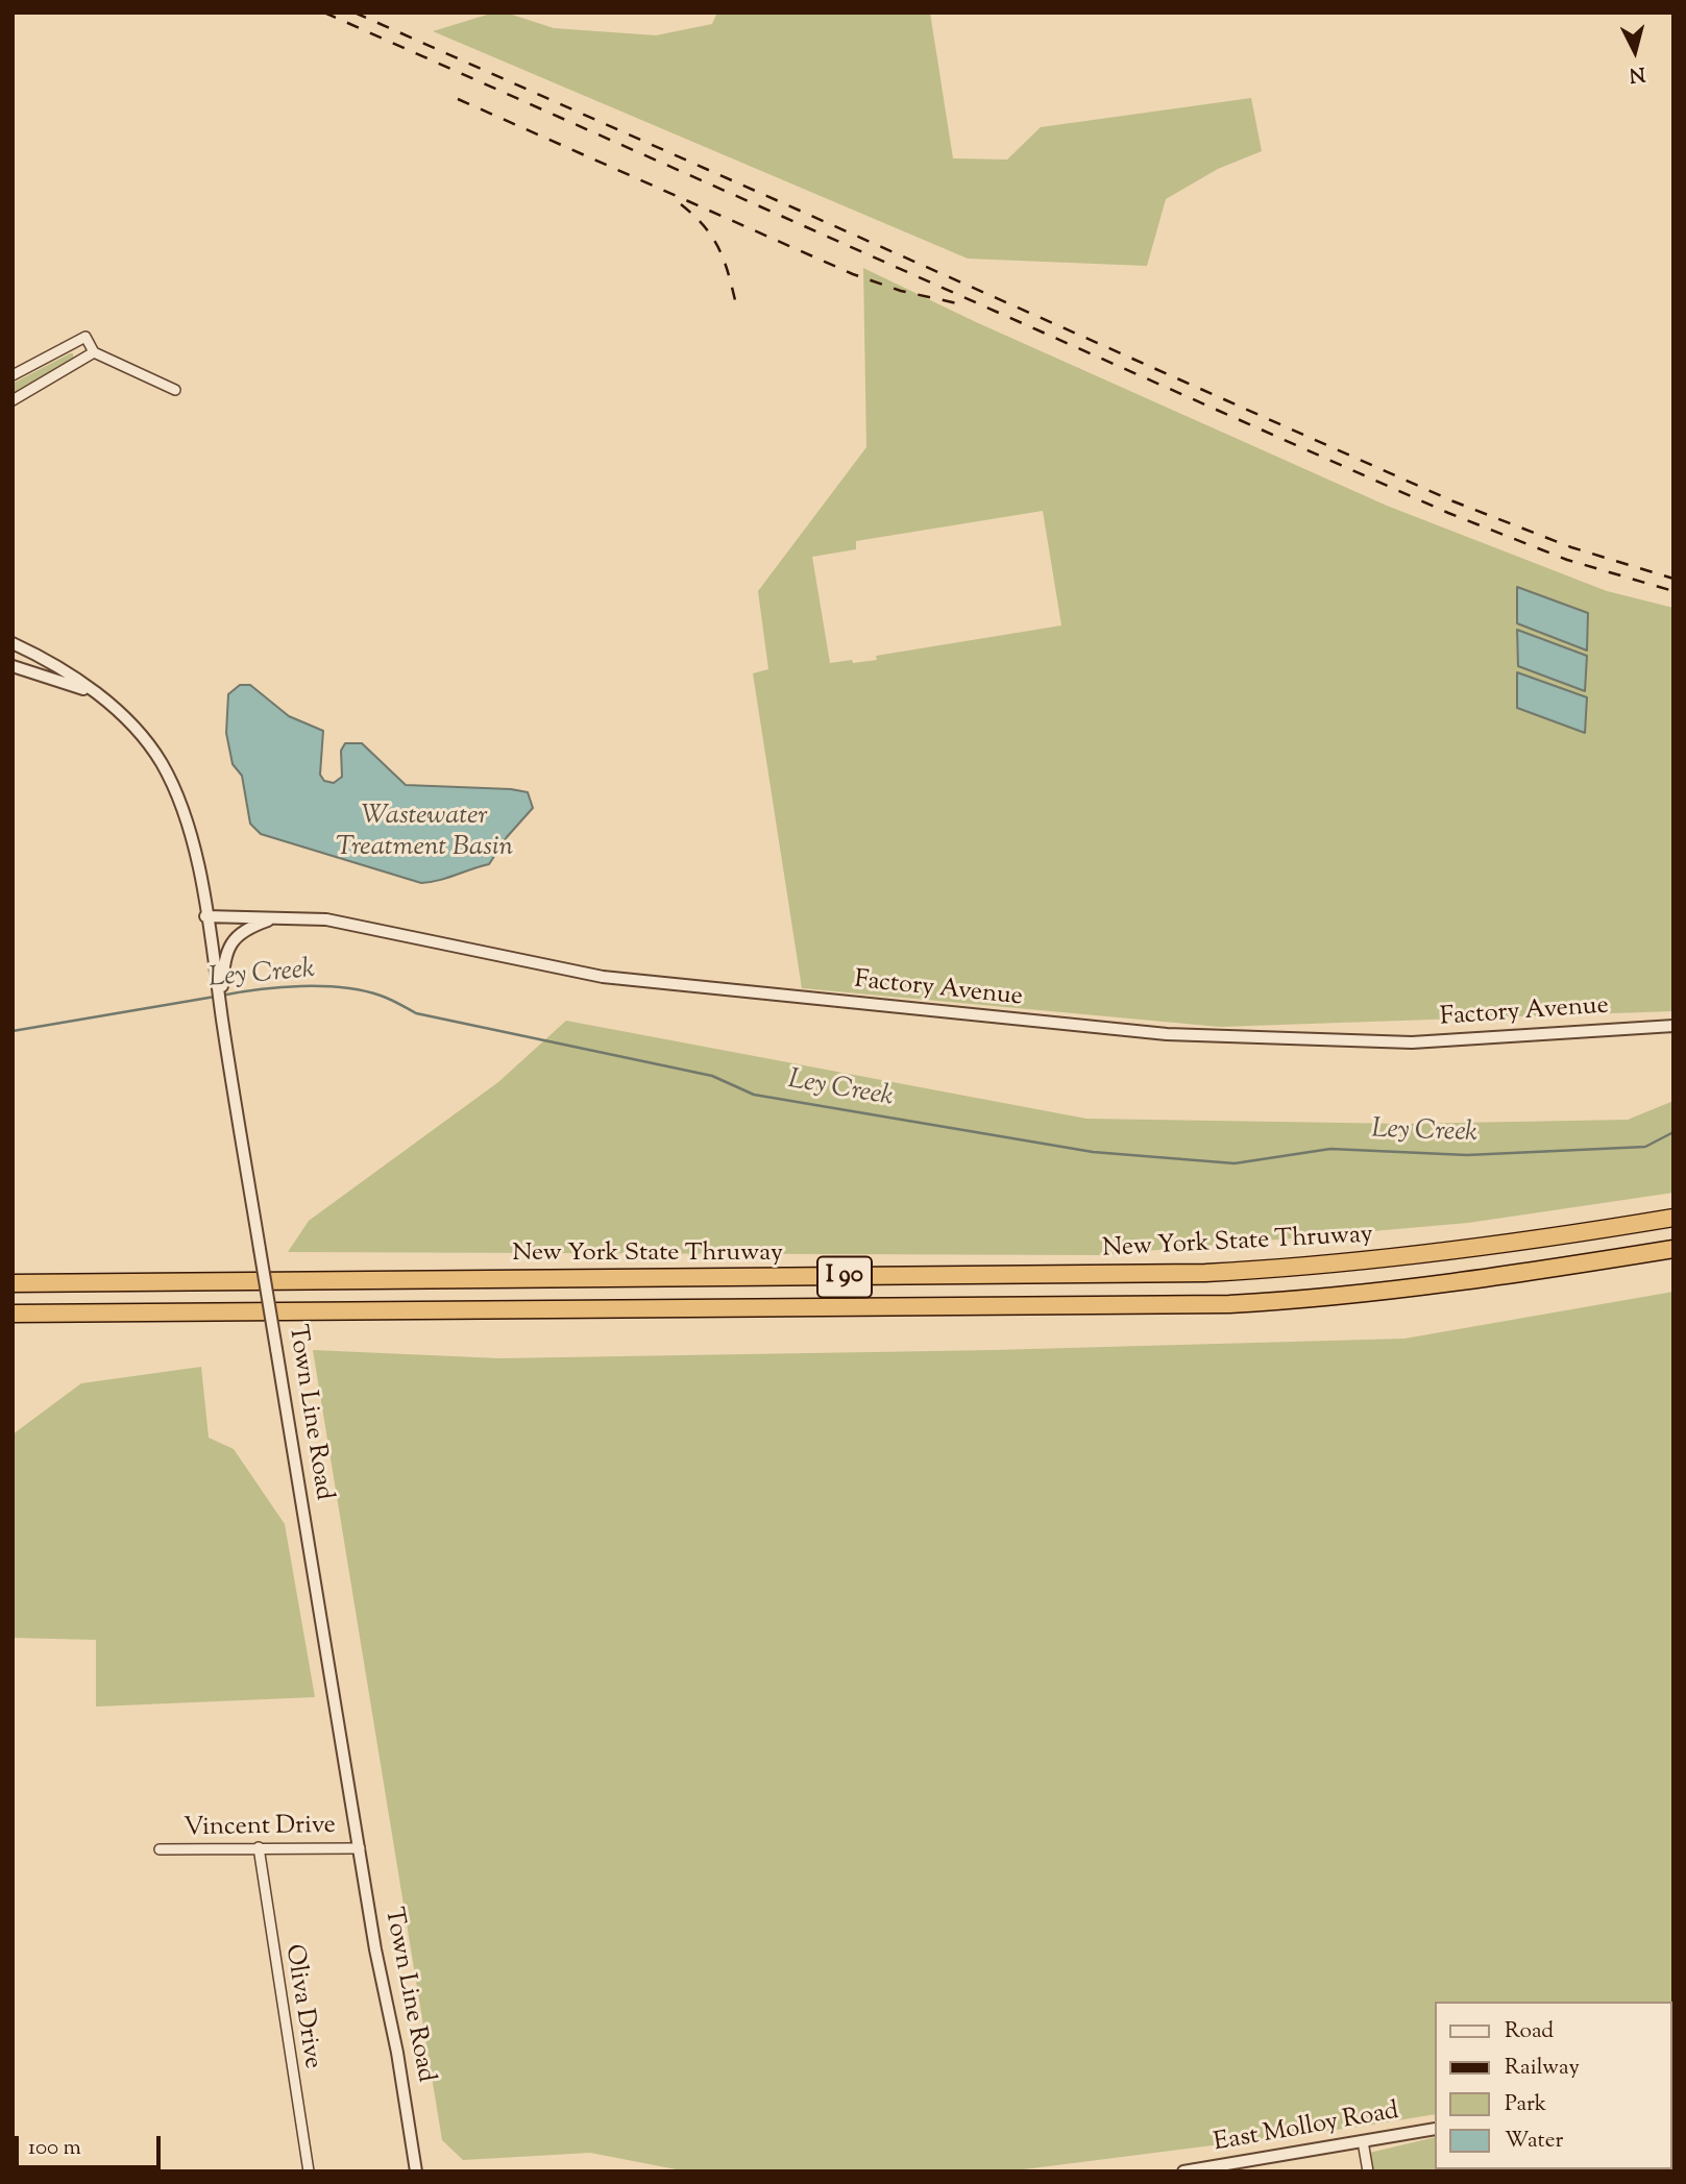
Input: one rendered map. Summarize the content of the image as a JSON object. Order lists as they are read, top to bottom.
{
  "streets": {
    "highway": ["New York State Thruway", "I 90"],
    "street": [
      "Factory Avenue",
      "Town Line Road",
      "Vincent Drive",
      "Oliva Drive",
      "East Molloy Road"
    ]
  },
  "crossings": [
    ["Town Line Road", "Vincent Drive"],
    ["Vincent Drive", "Oliva Drive"]
  ],
  "water": ["Wastewater Treatment Basin", "Ley Creek"],
  "legend": [
    "Road",
    "Railway",
    "Park",
    "Water"
  ],
  "scale_bar": "100 m",
  "north": "bottom"
}
